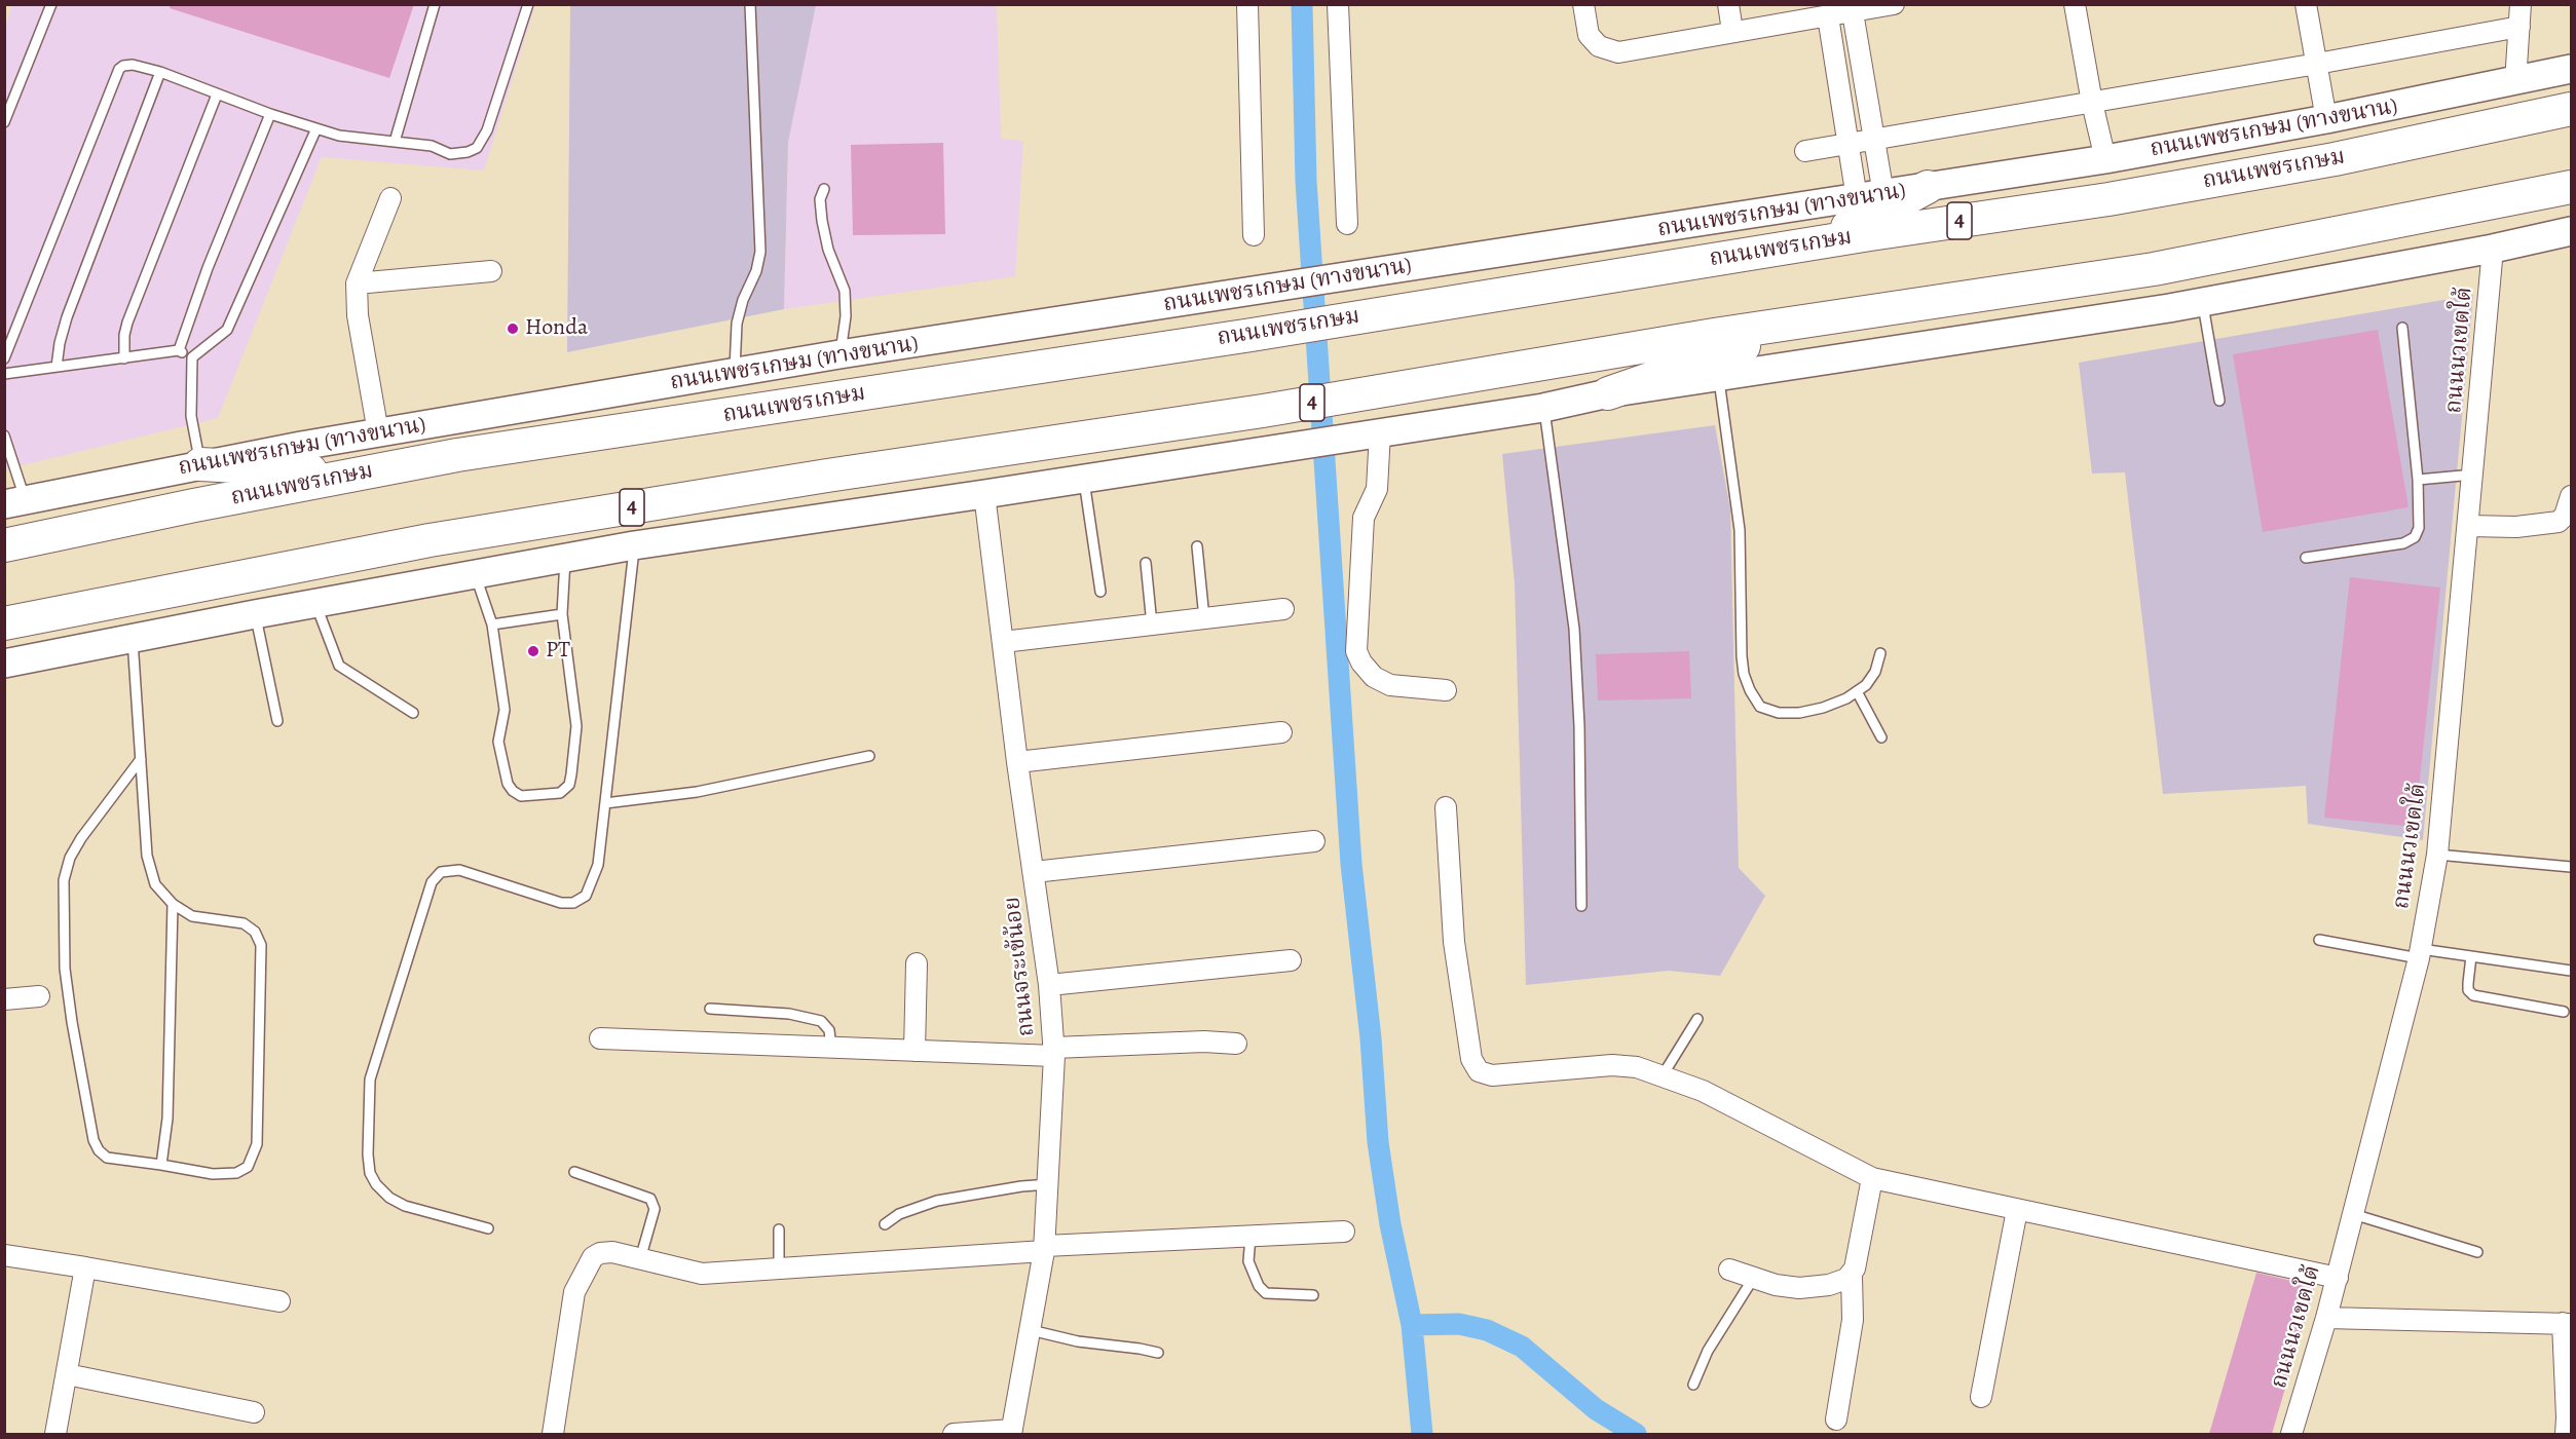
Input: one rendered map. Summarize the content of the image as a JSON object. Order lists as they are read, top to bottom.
{
  "streets": {
    "highway": ["ถนนเพชรเกษม", "4"],
    "main road": ["ถนนเพชรเกษม (ทางขนาน)"],
    "street": ["ถนนนวเขตใต้", "ถนนจระเข้น้อย"]
  },
  "crossings": [
    ["4", "ถนนนวเขตใต้"],
    ["4", "ถนนจระเข้น้อย"]
  ],
  "places": ["Honda", "PT"]
}
